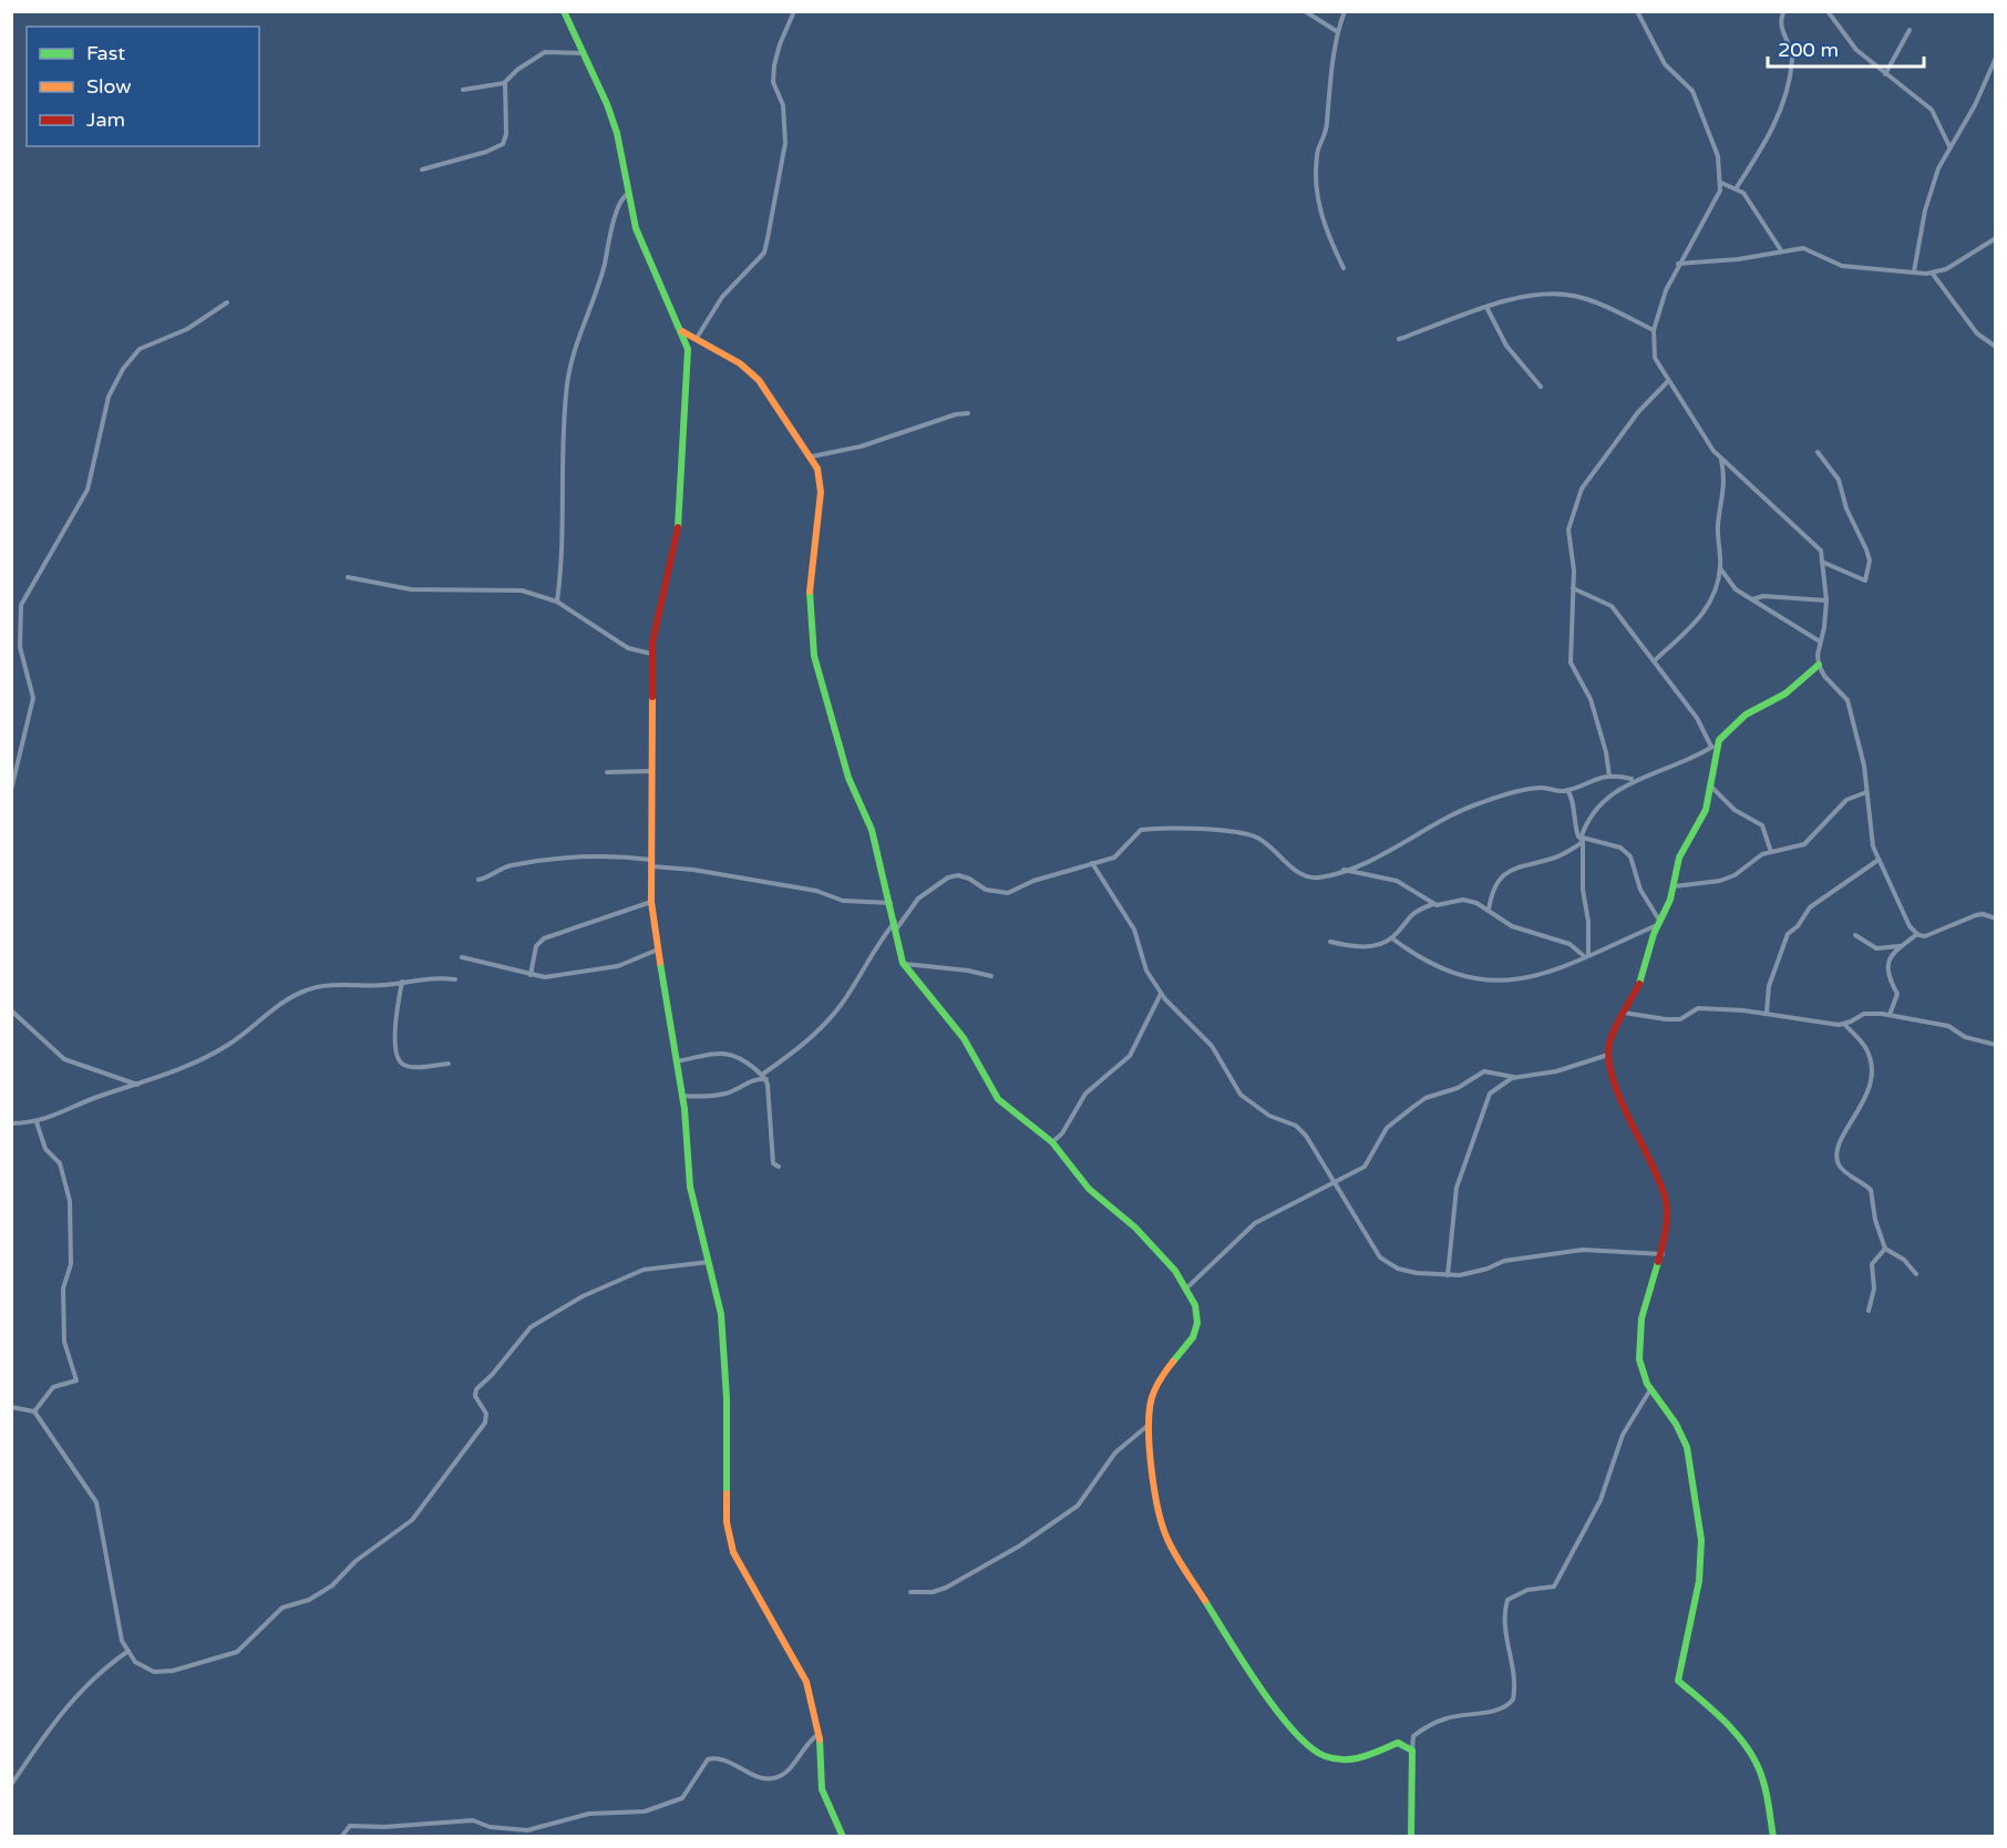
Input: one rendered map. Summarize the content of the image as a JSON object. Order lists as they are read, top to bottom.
{
  "legend": ["Fast", "Slow", "Jam"],
  "scale_bar": "200 m"
}
